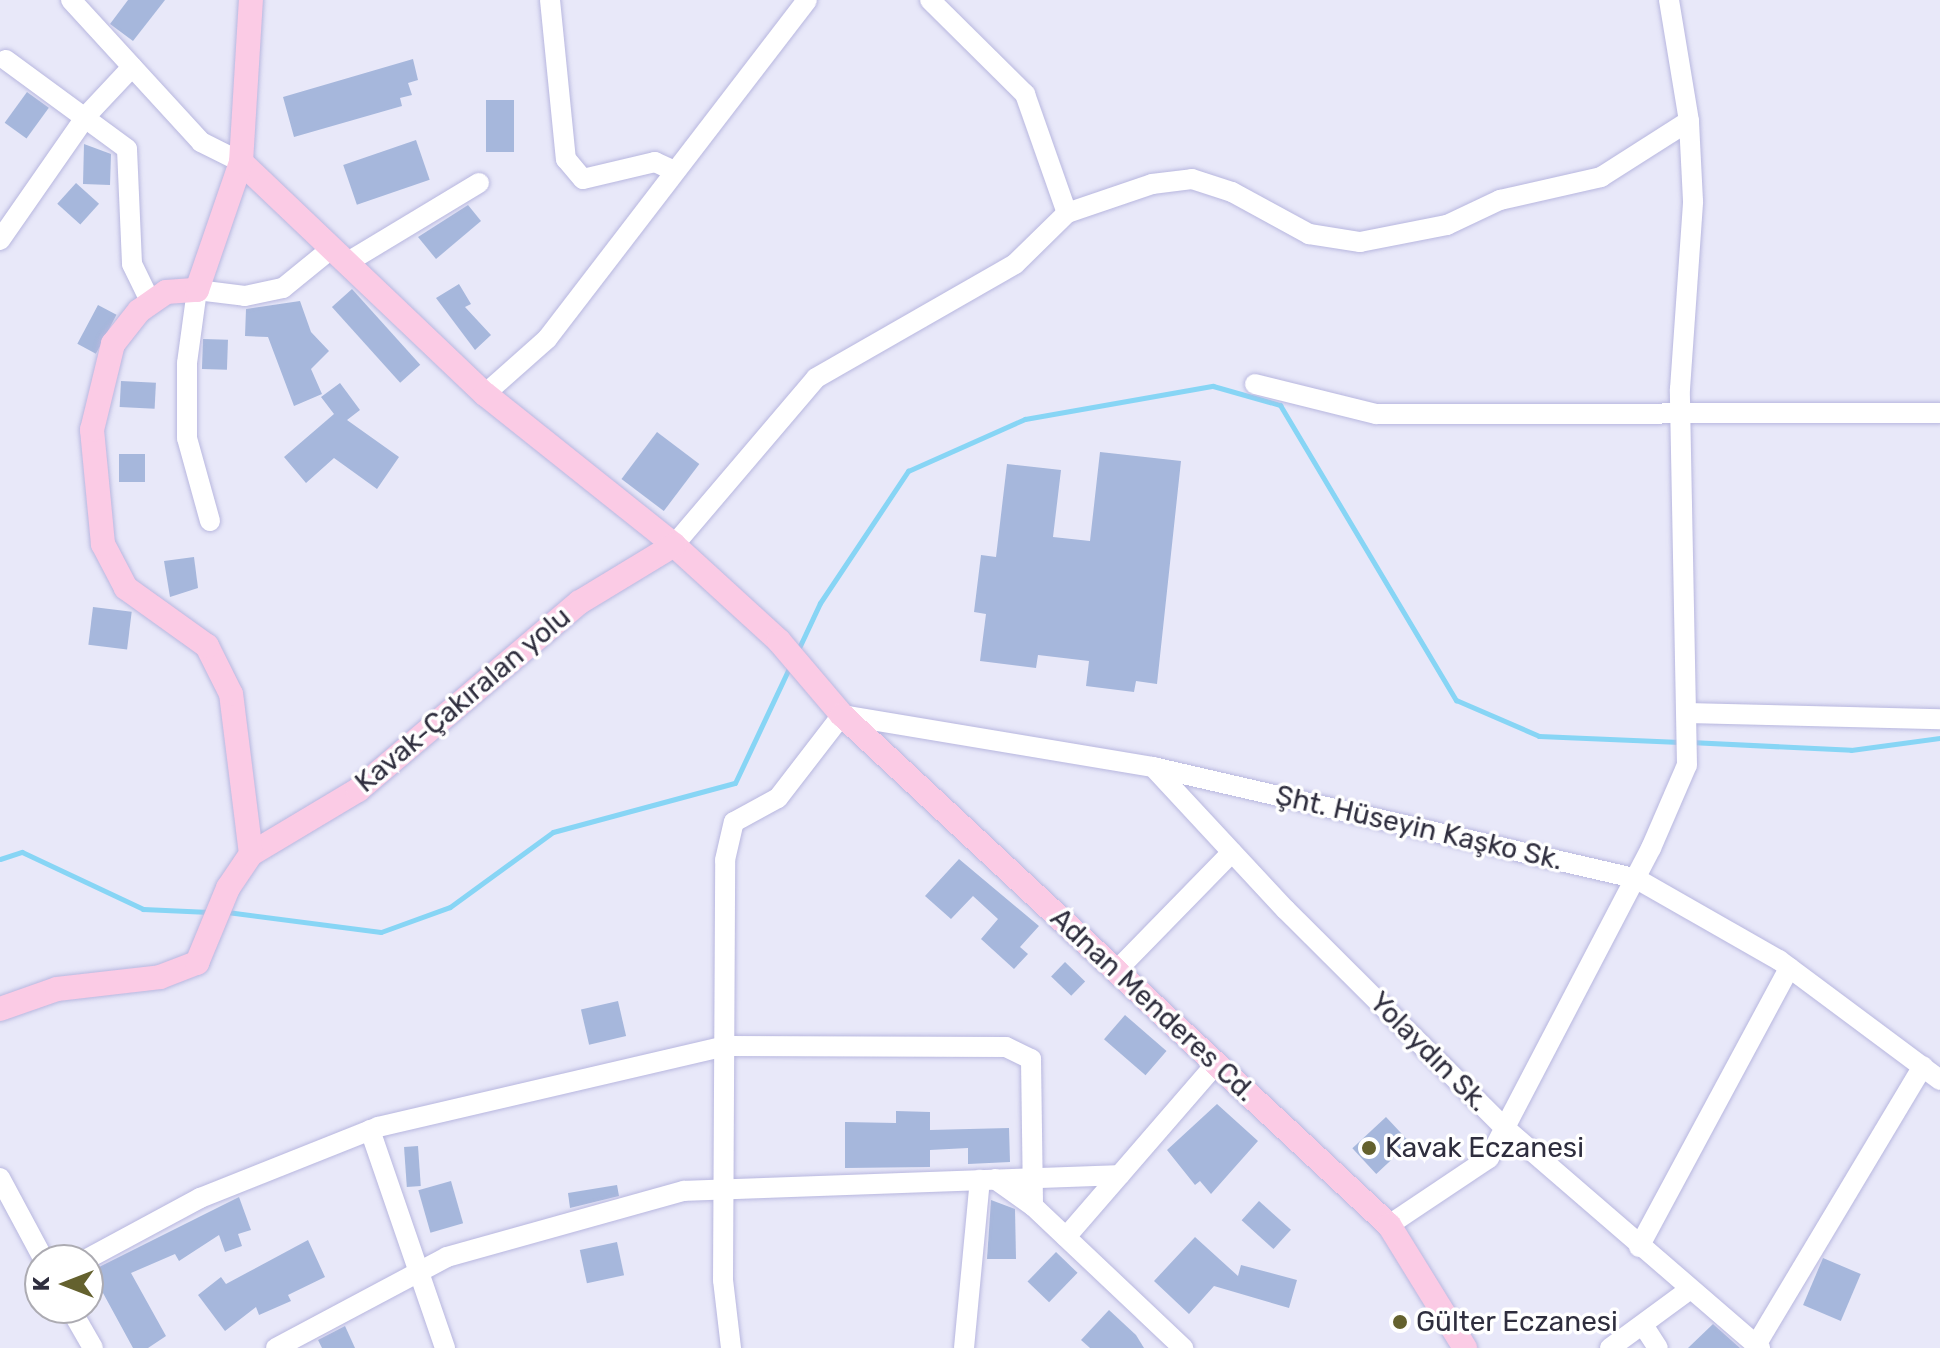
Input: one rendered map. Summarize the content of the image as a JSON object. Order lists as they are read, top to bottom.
{
  "streets": {
    "main road": ["Kavak-Çakıralan yolu", "Adnan Menderes Cd."],
    "street": ["Şht. Hüseyin Kaşko Sk.", "Yolaydın Sk."]
  },
  "crossings": [
    ["Kavak-Çakıralan yolu", "Adnan Menderes Cd."],
    ["Şht. Hüseyin Kaşko Sk.", "Adnan Menderes Cd."],
    ["Şht. Hüseyin Kaşko Sk.", "Yolaydın Sk."]
  ],
  "places": ["Kavak Eczanesi", "Gülter Eczanesi"],
  "north": "left"
}
